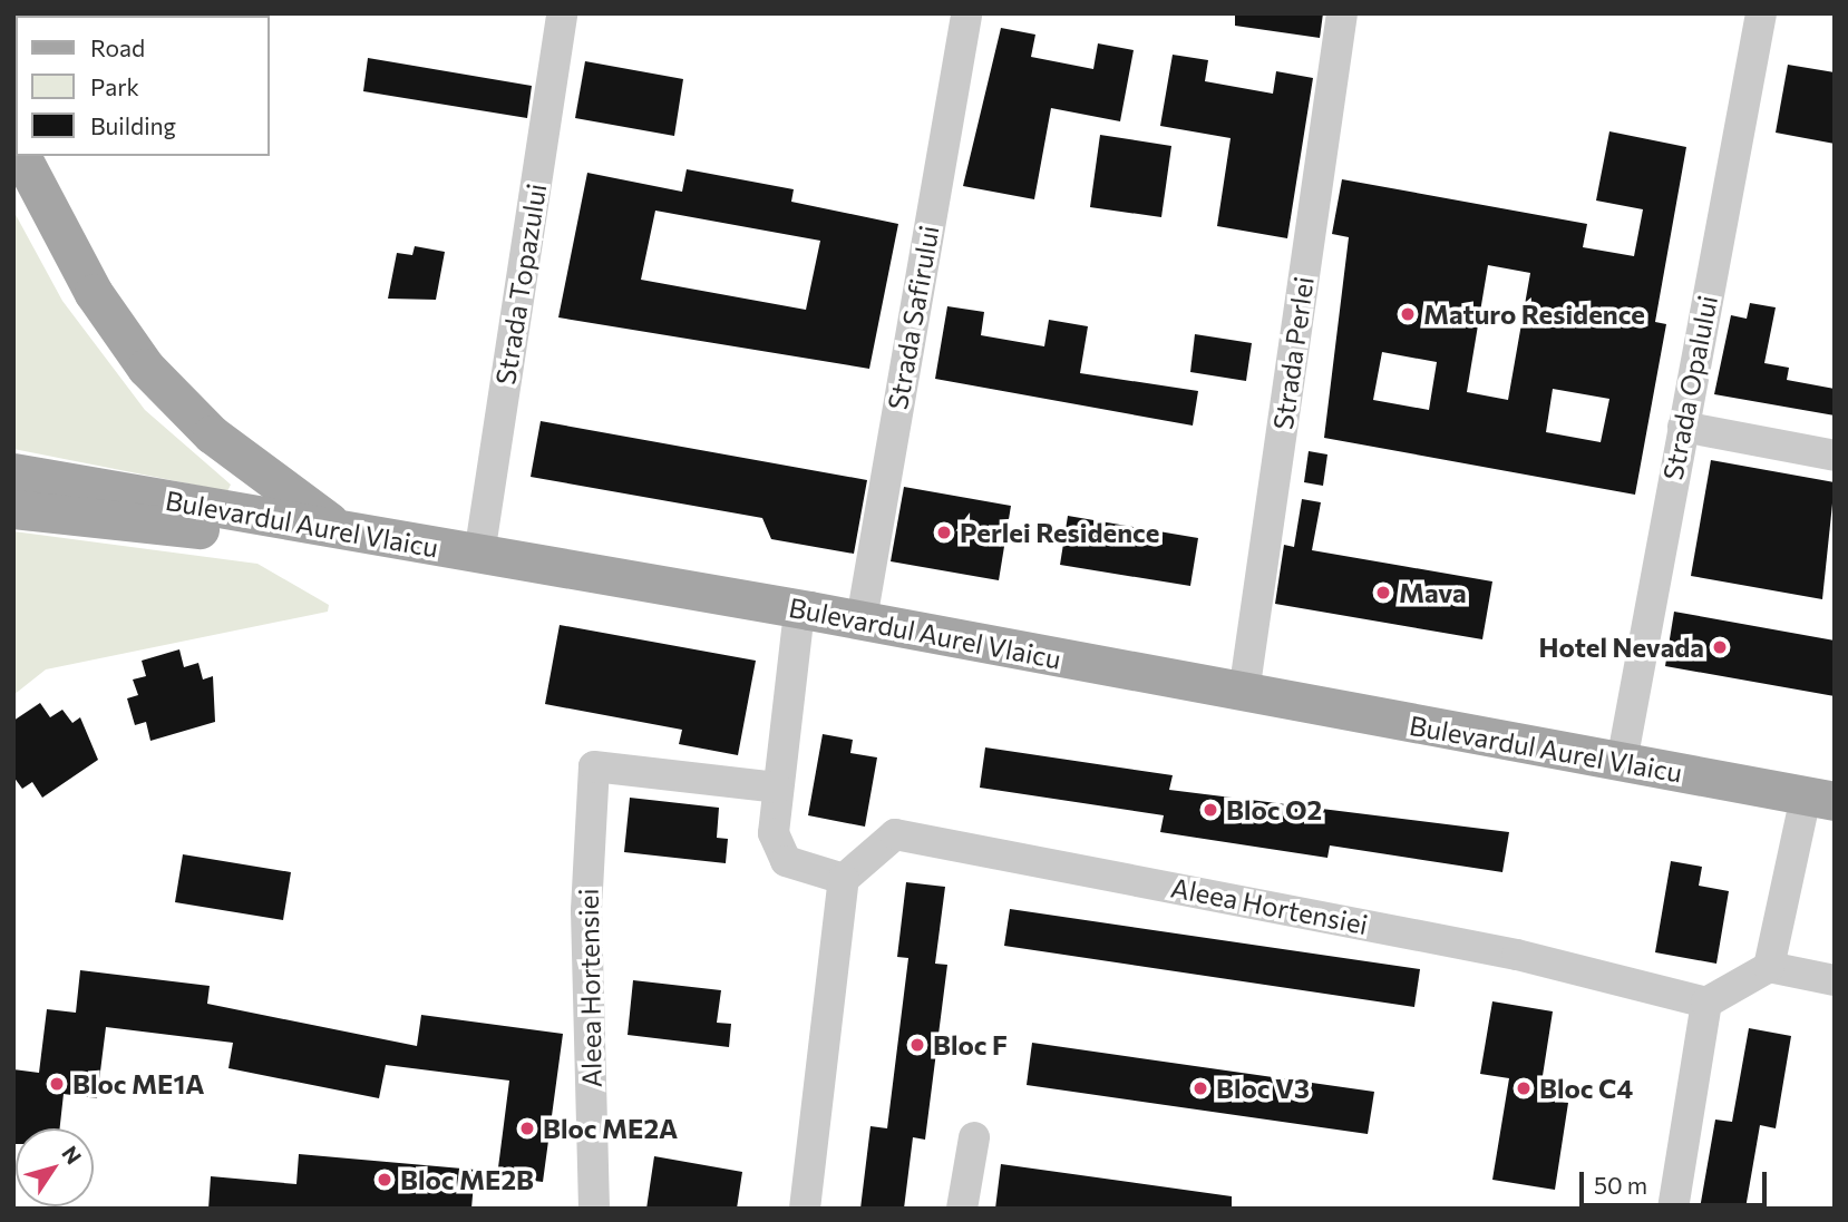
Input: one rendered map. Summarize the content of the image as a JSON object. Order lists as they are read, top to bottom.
{
  "streets": {
    "main road": ["Bulevardul Aurel Vlaicu"],
    "street": [
      "Strada Topazului",
      "Strada Safirului",
      "Strada Perlei",
      "Strada Opalului",
      "Aleea Hortensiei"
    ]
  },
  "crossings": [
    ["Strada Topazului", "Bulevardul Aurel Vlaicu"],
    ["Strada Safirului", "Bulevardul Aurel Vlaicu"],
    ["Strada Perlei", "Bulevardul Aurel Vlaicu"],
    ["Strada Opalului", "Bulevardul Aurel Vlaicu"]
  ],
  "places": [
    "Maturo Residence",
    "Perlei Residence",
    "Mava",
    "Hotel Nevada",
    "Bloc O2",
    "Bloc F",
    "Bloc ME1A",
    "Bloc V3",
    "Bloc C4",
    "Bloc ME2A",
    "Bloc ME2B"
  ],
  "legend": ["Road", "Park", "Building"],
  "scale_bar": "50 m",
  "north": "top right"
}
